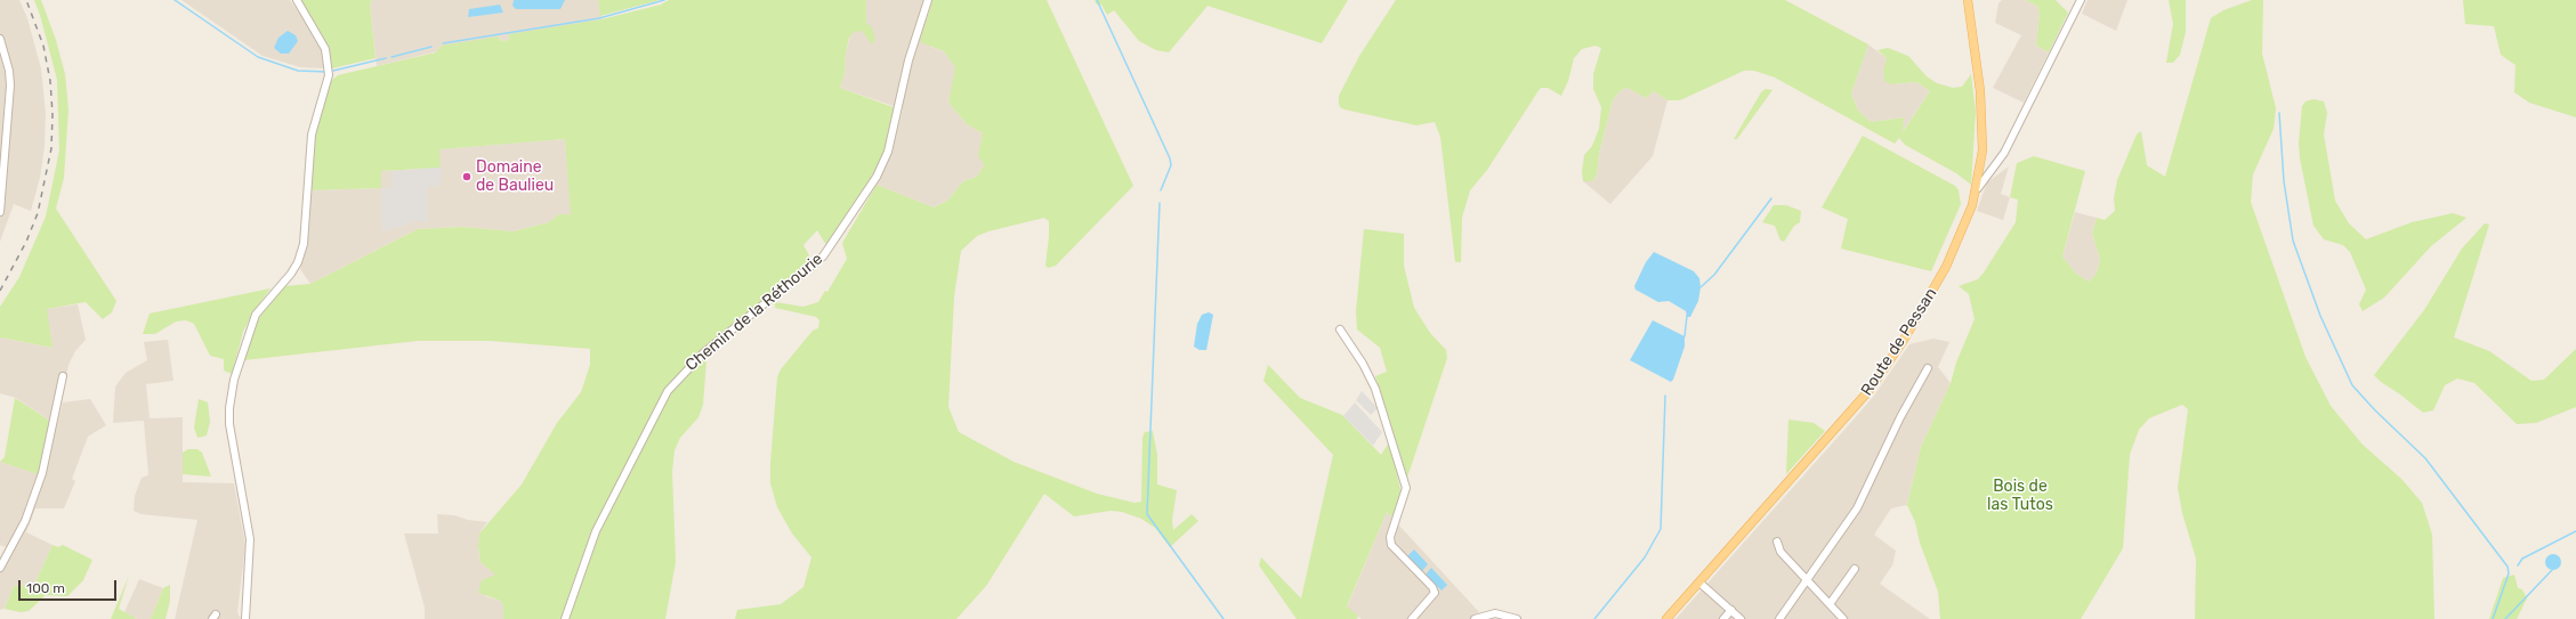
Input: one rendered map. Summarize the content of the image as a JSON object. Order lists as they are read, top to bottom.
{
  "streets": {
    "main road": ["Route de Pessan"],
    "street": ["Chemin de la Réthourie"]
  },
  "parks": ["Bois de las Tutos"],
  "places": ["Domaine de Baulieu"],
  "scale_bar": "100 m"
}
